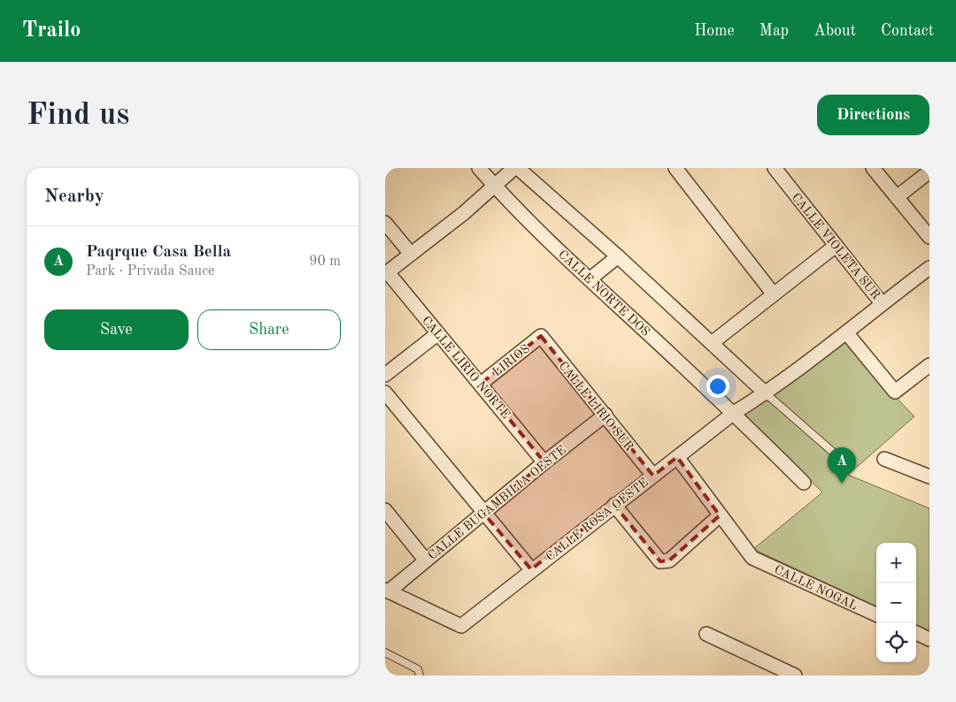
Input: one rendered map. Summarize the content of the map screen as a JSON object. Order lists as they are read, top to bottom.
{
  "streets": {
    "street": [
      "CALLE VIOLETA SUR",
      "CALLE NORTE DOS",
      "LIRIOS",
      "CALLE LIRIO NORTE",
      "CALLE LIRIO SUR",
      "CALLE BUGAMBILIA OESTE",
      "CALLE ROSA OESTE",
      "CALLE NOGAL"
    ]
  },
  "crossings": [
    ["CALLE NORTE DOS", "CALLE ROSA OESTE"],
    ["LIRIOS", "CALLE LIRIO NORTE"],
    ["LIRIOS", "CALLE LIRIO SUR"],
    ["CALLE LIRIO NORTE", "CALLE BUGAMBILIA OESTE"],
    ["CALLE LIRIO SUR", "CALLE BUGAMBILIA OESTE"],
    ["CALLE LIRIO SUR", "CALLE ROSA OESTE"],
    ["CALLE BUGAMBILIA OESTE", "CALLE ROSA OESTE"]
  ],
  "page": {
    "header": "Trailo",
    "nav": [
      "Home",
      "Map",
      "About",
      "Contact"
    ],
    "buttons": [
      "Directions",
      ["Save", "Share"]
    ],
    "title": "Find us",
    "heading": "Nearby",
    "list": [
      {
        "mark": "A",
        "name": "Paqrque Casa Bella",
        "note": "Park · Privada Sauce",
        "value": "90 m"
      }
    ],
    "pins": "A",
    "map_buttons": ["+", "−"]
  }
}
